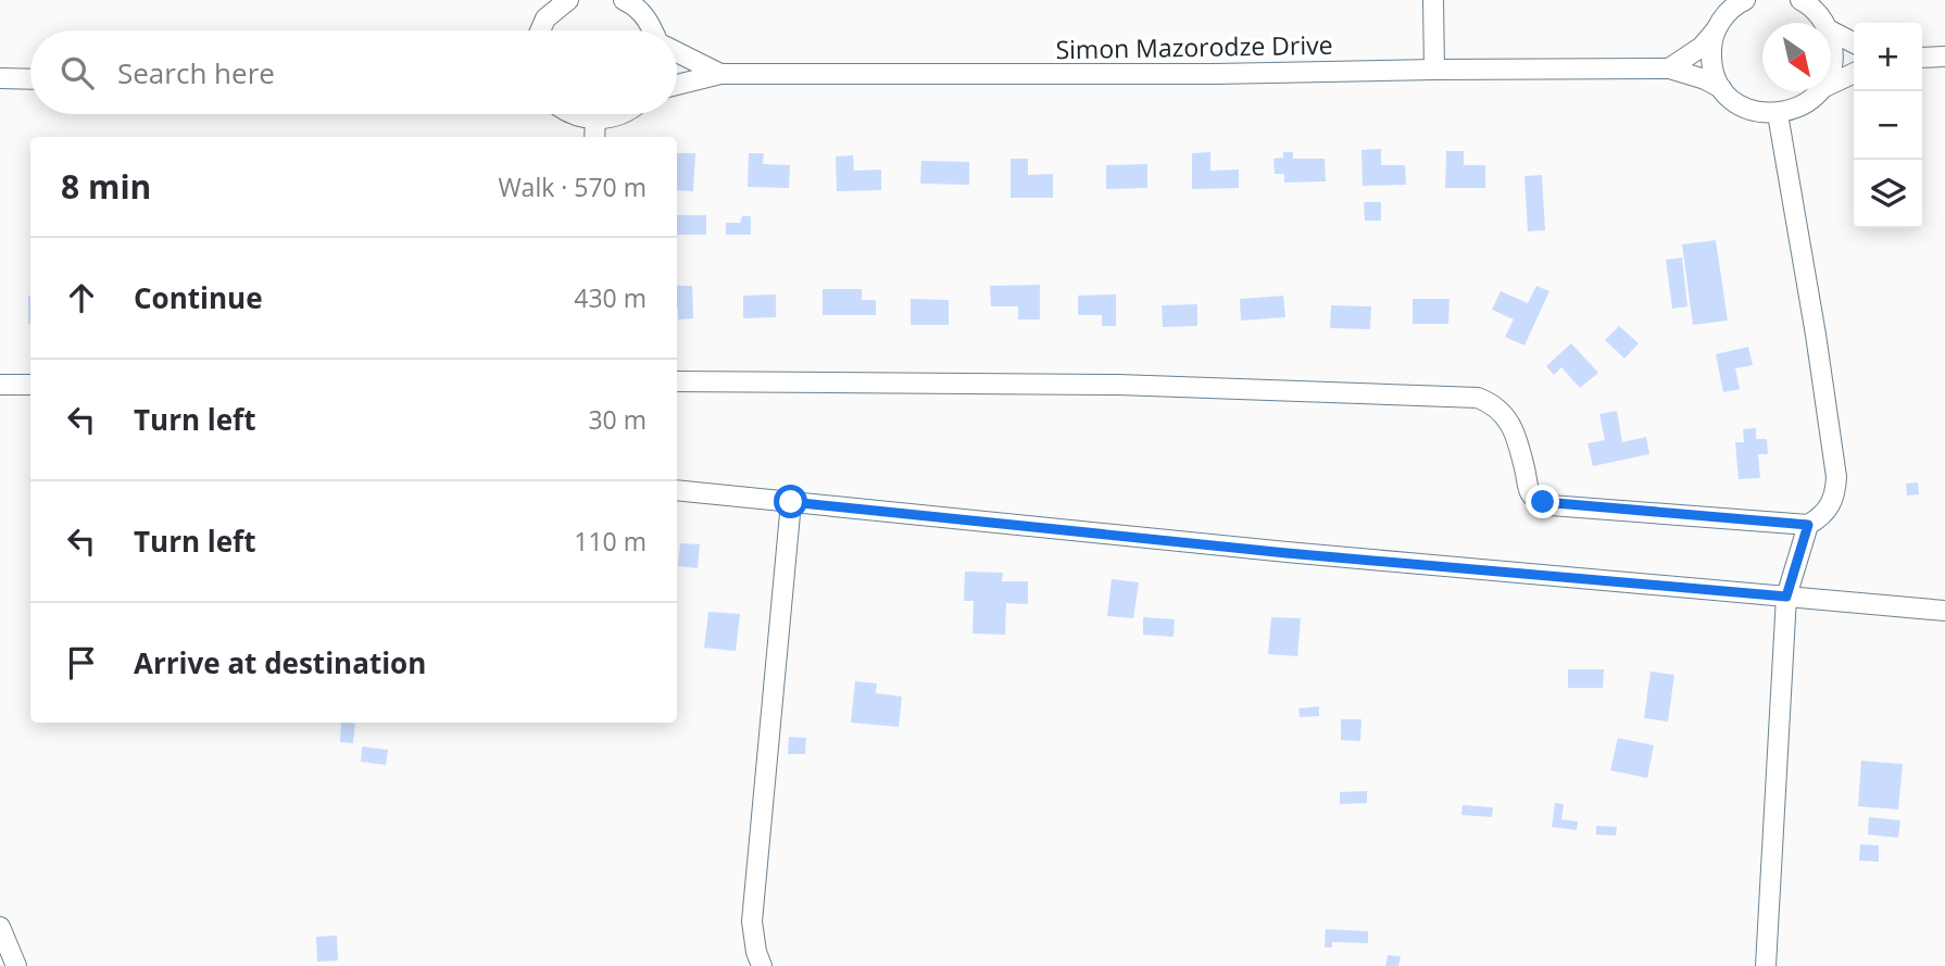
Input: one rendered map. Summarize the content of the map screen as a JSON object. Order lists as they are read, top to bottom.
{
  "streets": {
    "street": ["Simon Mazorodze Drive"]
  },
  "north": "bottom right",
  "page": {
    "map_buttons": ["+", "−"],
    "search": "Search here",
    "heading": ["8 min", "Walk · 570 m"],
    "list": [
      ["Continue", "430 m"],
      ["Turn left", "30 m"],
      ["Turn left", "110 m"],
      "Arrive at destination"
    ]
  }
}
